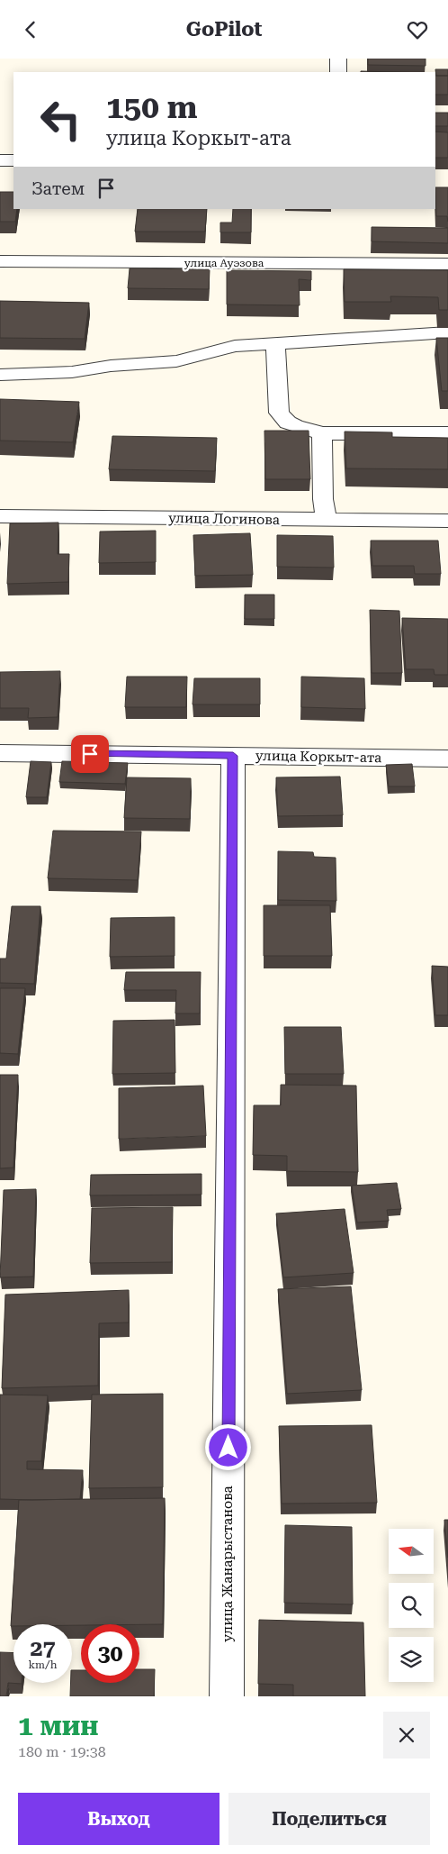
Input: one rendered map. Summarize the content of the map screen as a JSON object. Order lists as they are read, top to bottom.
{
  "streets": {
    "street": [
      "улица Ауэзова",
      "улица Логинова",
      "улица Коркыт-ата",
      "улица Жанарыстанова"
    ]
  },
  "crossings": [
    ["улица Коркыт-ата", "улица Жанарыстанова"]
  ],
  "north": "left",
  "page": {
    "header": "GoPilot",
    "turn": ["150 m", "улица Коркыт-ата"],
    "then": "Затем",
    "speed": "27 km/h",
    "limit": "30",
    "heading": ["1 мин", "180 m · 19:38"],
    "buttons": ["Выход", "Поделиться"]
  }
}
